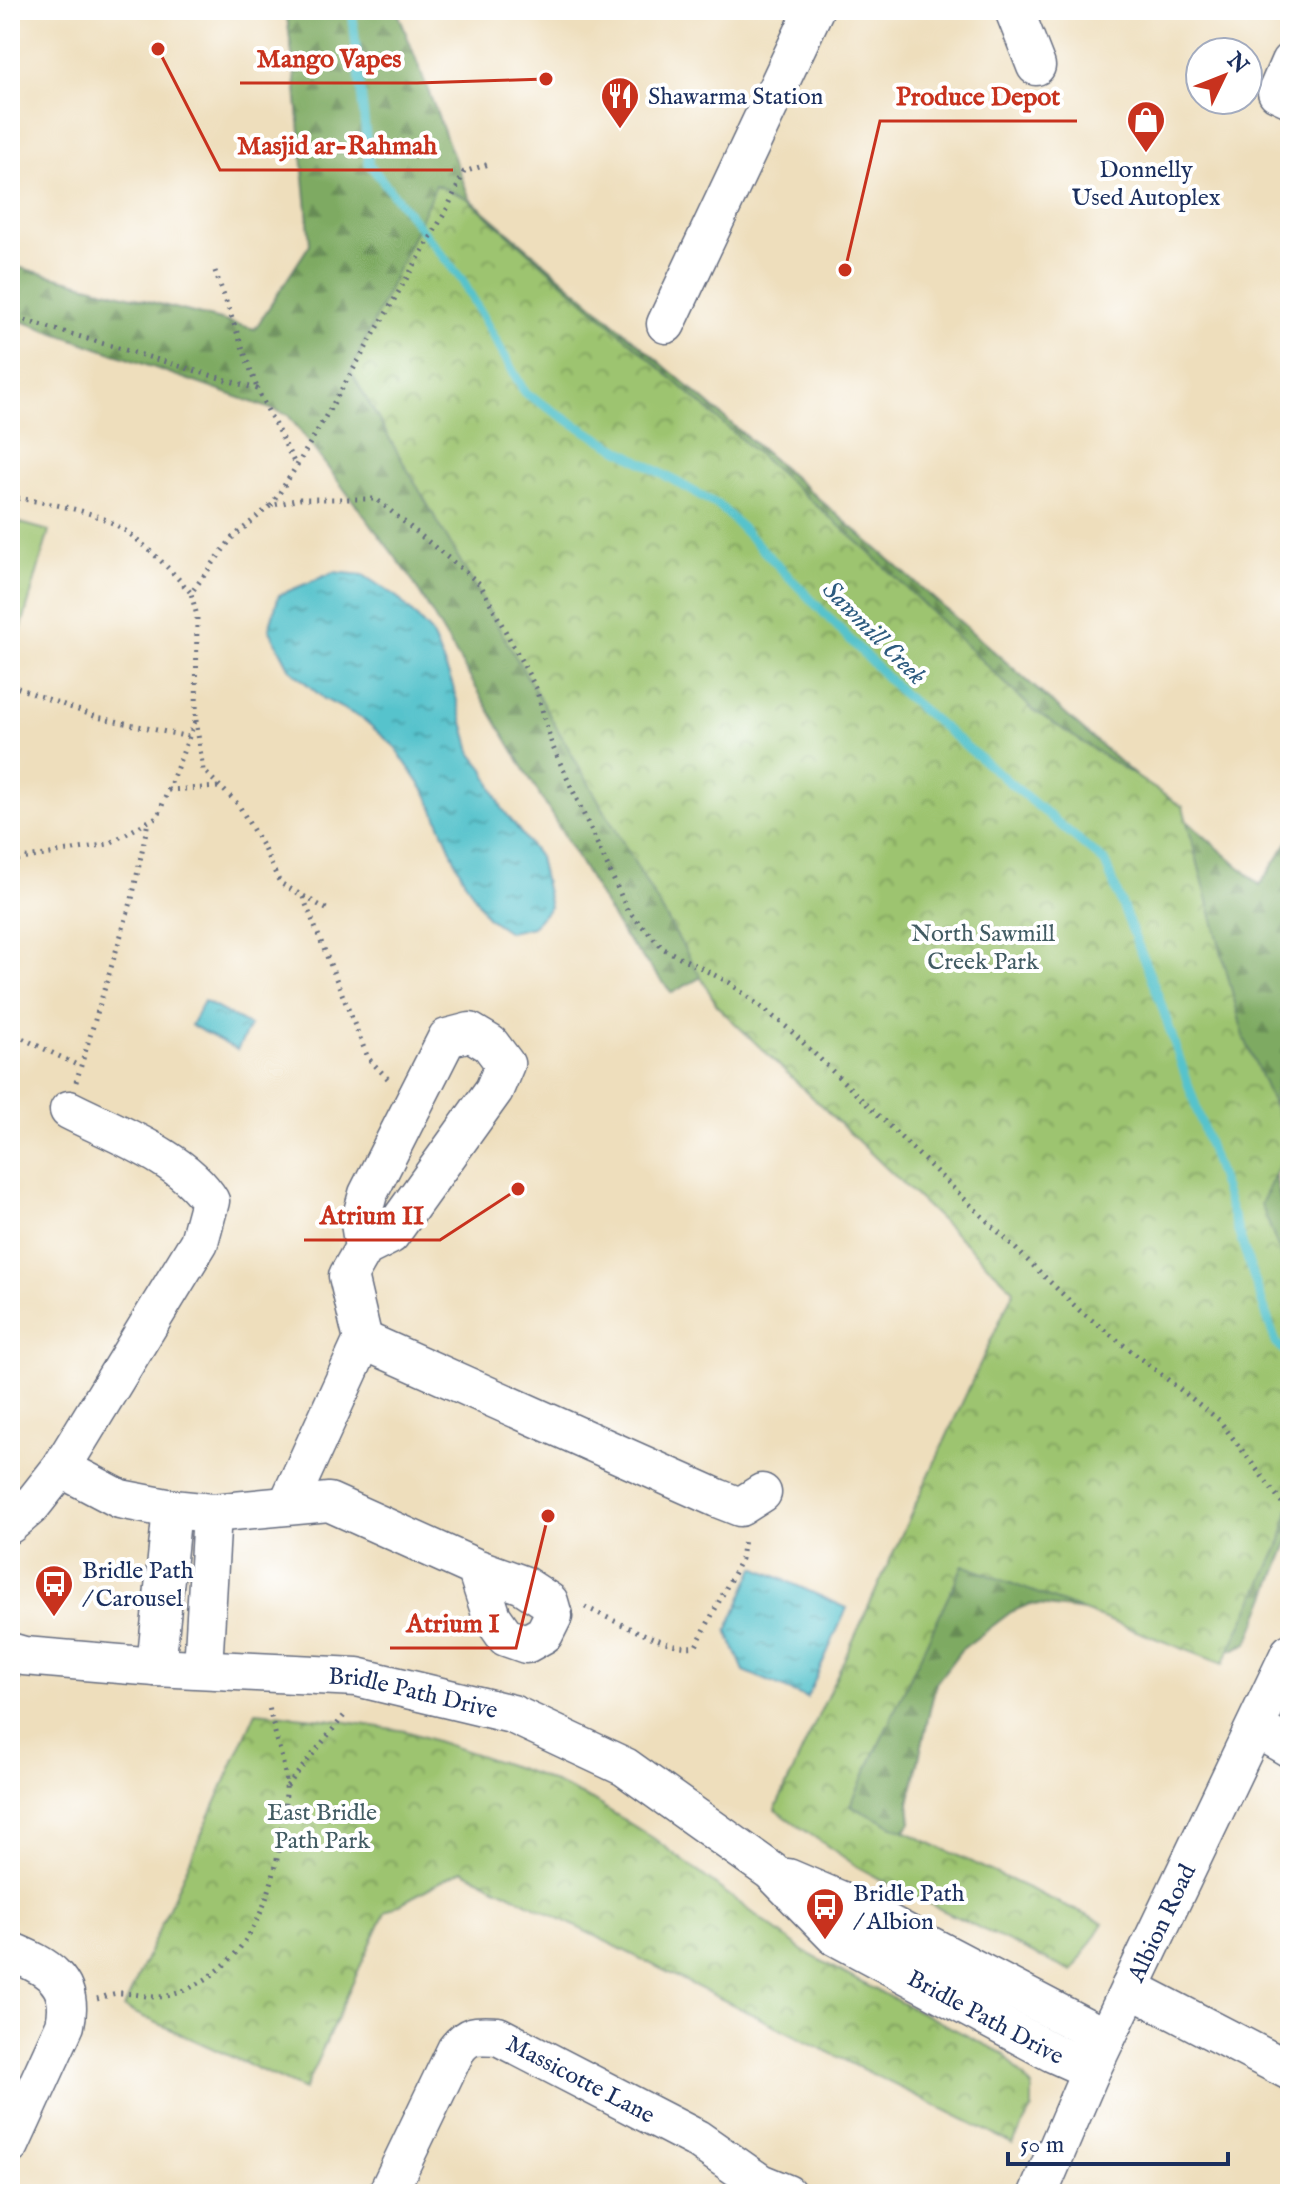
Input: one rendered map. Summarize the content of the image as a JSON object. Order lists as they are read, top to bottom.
{
  "streets": {
    "street": ["Bridle Path Drive", "Albion Road", "Massicotte Lane"]
  },
  "crossings": [
    ["Bridle Path Drive", "Albion Road"]
  ],
  "water": ["Sawmill Creek"],
  "parks": ["North Sawmill Creek Park", "East Bridle Path Park"],
  "places": {
    "other": [
      "Masjid ar-Rahmah",
      "Mango Vapes",
      "Produce Depot",
      "Atrium II",
      "Atrium I"
    ],
    "restaurant": ["Shawarma Station"],
    "shop": ["Donnelly Used Autoplex"],
    "bus stop": ["Bridle Path / Carousel", "Bridle Path / Albion"]
  },
  "scale_bar": "50 m",
  "north": "top right"
}
